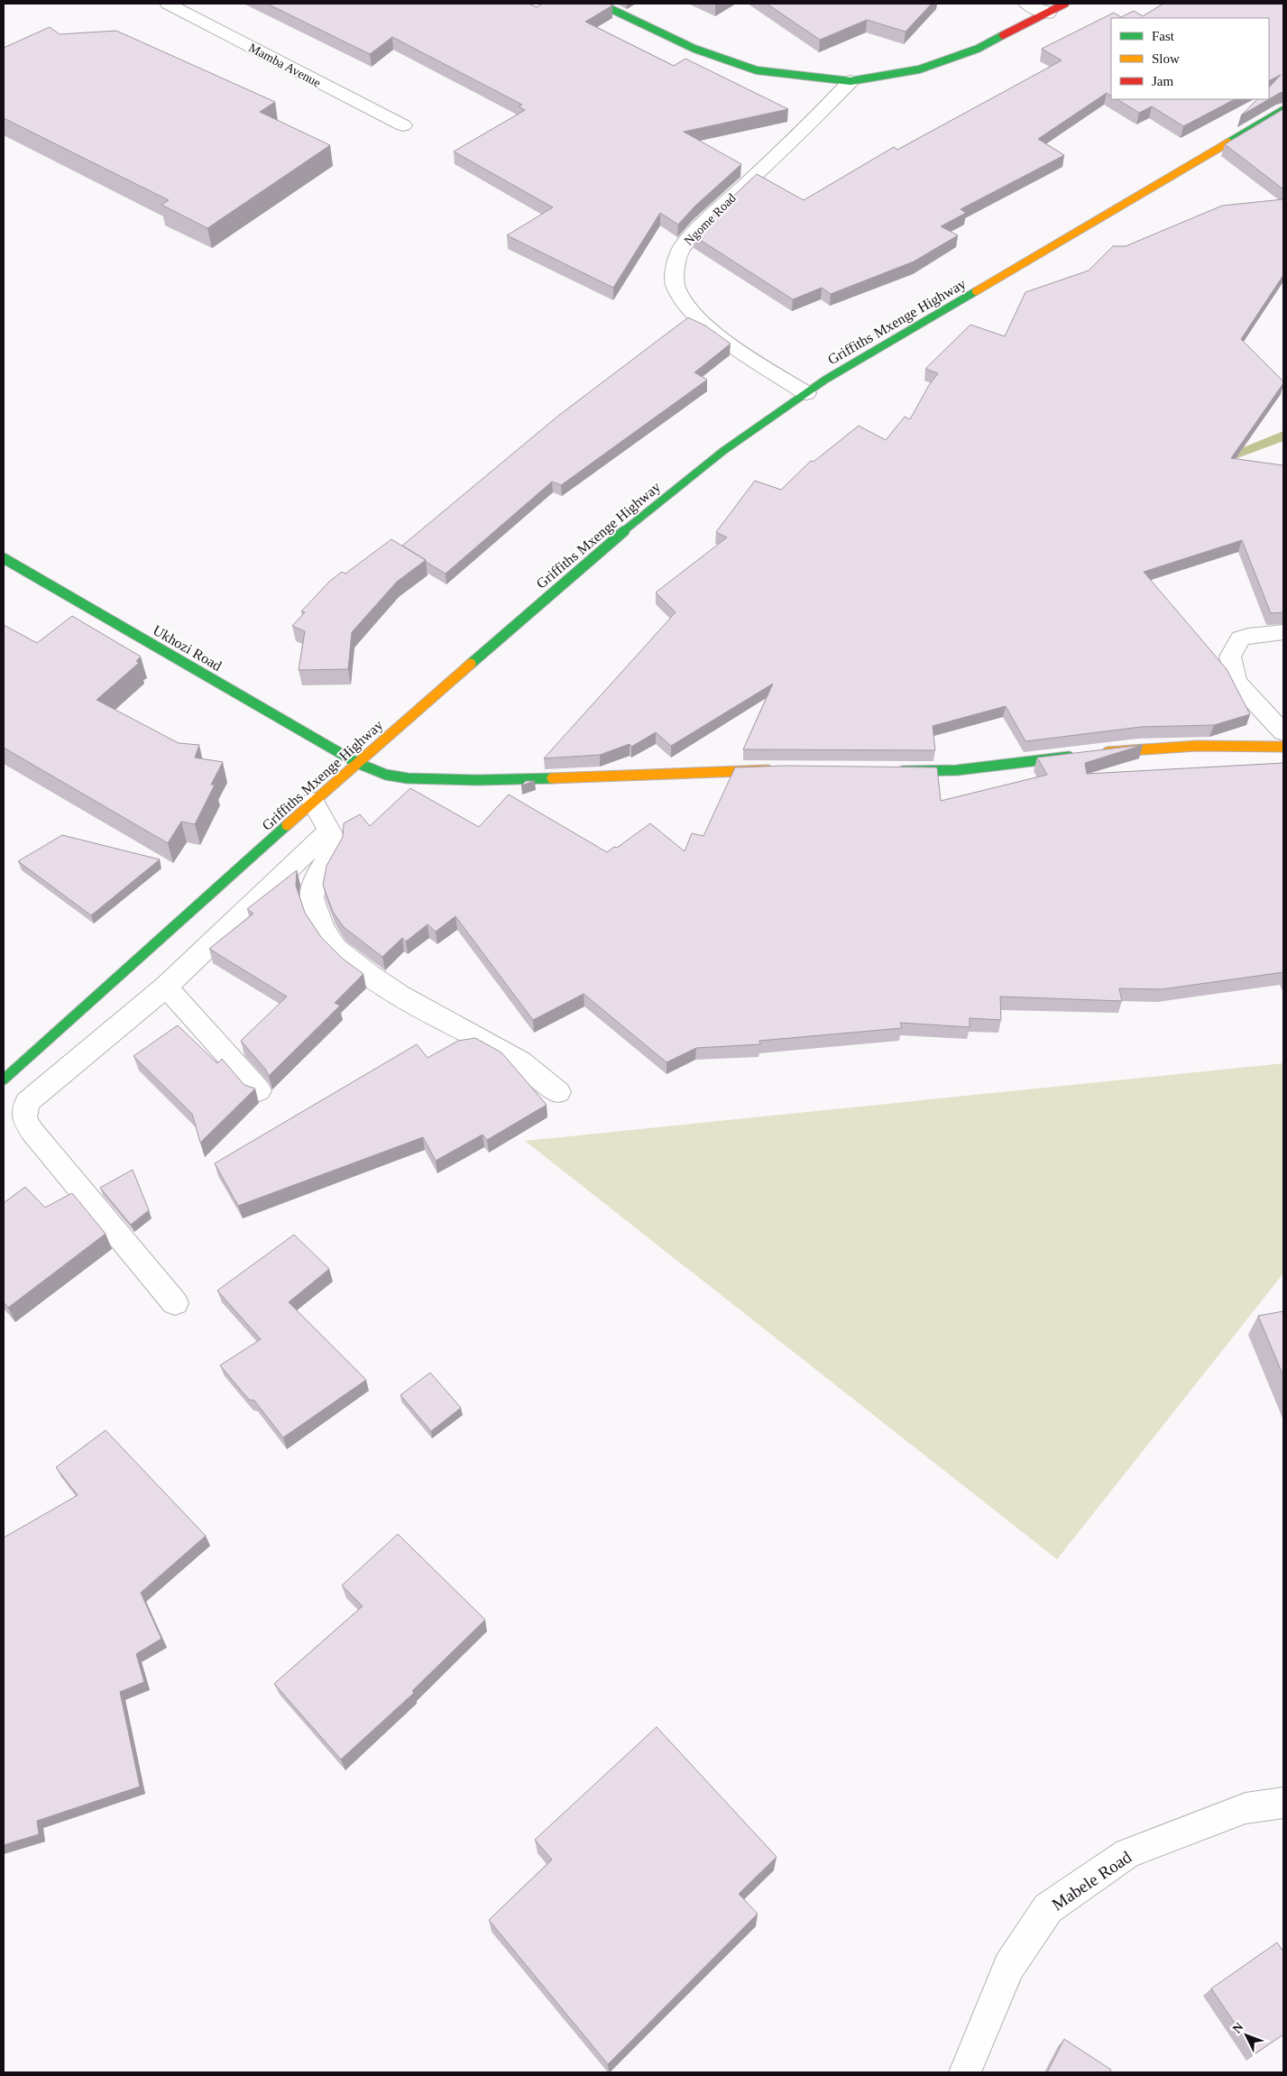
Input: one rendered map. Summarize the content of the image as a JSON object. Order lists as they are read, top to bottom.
{
  "streets": {
    "street": [
      "Mamba Avenue",
      "Ngome Road",
      "Griffiths Mxenge Highway",
      "Ukhozi Road",
      "Mabele Road"
    ]
  },
  "crossings": [
    ["Ngome Road", "Griffiths Mxenge Highway"],
    ["Griffiths Mxenge Highway", "Ukhozi Road"]
  ],
  "legend": ["Fast", "Slow", "Jam"],
  "north": "top left"
}
